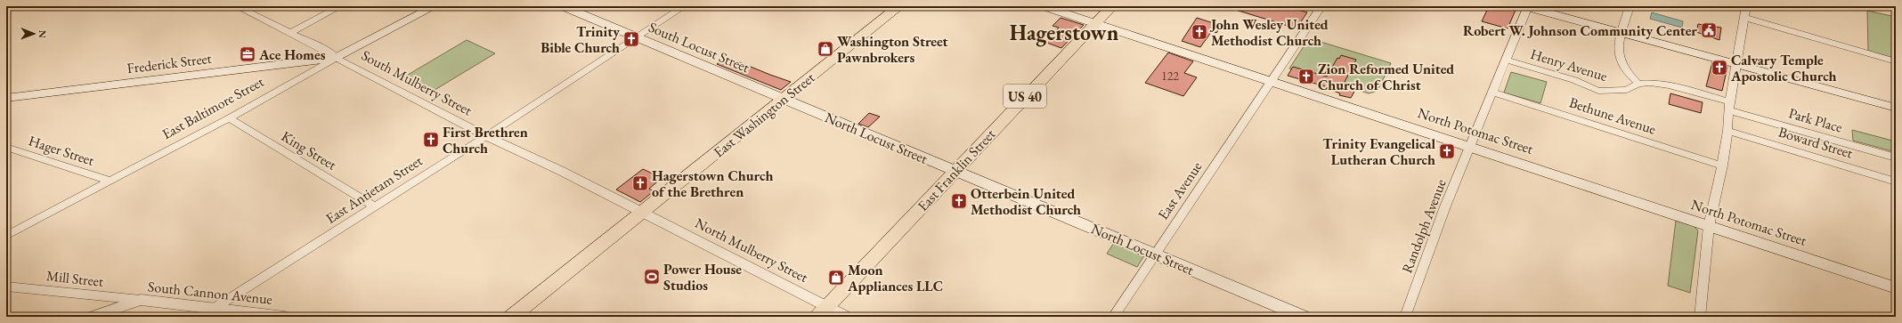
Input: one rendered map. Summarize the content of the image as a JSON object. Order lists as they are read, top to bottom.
{
  "streets": {
    "main road": [
      "South Locust Street",
      "Frederick Street",
      "US 40",
      "East Baltimore Street",
      "East Washington Street",
      "North Potomac Street",
      "North Locust Street",
      "East Franklin Street"
    ],
    "street": [
      "Henry Avenue",
      "South Mulberry Street",
      "Bethune Avenue",
      "Park Place",
      "Boward Street",
      "Hager Street",
      "King Street",
      "East Antietam Street",
      "East Avenue",
      "Randolph Avenue",
      "North Mulberry Street",
      "Mill Street",
      "South Cannon Avenue"
    ]
  },
  "crossings": [
    ["South Locust Street", "East Washington Street"],
    ["South Locust Street", "North Locust Street"],
    ["South Locust Street", "East Antietam Street"],
    ["Frederick Street", "South Mulberry Street"],
    ["Frederick Street", "East Baltimore Street"],
    ["Henry Avenue", "Park Place"],
    ["Henry Avenue", "Randolph Avenue"],
    ["South Mulberry Street", "East Baltimore Street"],
    ["South Mulberry Street", "East Washington Street"],
    ["South Mulberry Street", "East Antietam Street"],
    ["South Mulberry Street", "North Mulberry Street"],
    ["US 40", "North Potomac Street"],
    ["US 40", "East Franklin Street"],
    ["East Baltimore Street", "Hager Street"],
    ["East Baltimore Street", "King Street"],
    ["East Washington Street", "North Locust Street"],
    ["East Washington Street", "North Mulberry Street"],
    ["Bethune Avenue", "Randolph Avenue"],
    ["North Potomac Street", "East Franklin Street"],
    ["North Potomac Street", "East Avenue"],
    ["North Potomac Street", "Randolph Avenue"],
    ["North Locust Street", "East Franklin Street"],
    ["North Locust Street", "East Avenue"],
    ["King Street", "East Antietam Street"],
    ["East Franklin Street", "North Mulberry Street"],
    ["East Antietam Street", "South Cannon Avenue"],
    ["Mill Street", "South Cannon Avenue"]
  ],
  "districts": ["Hagerstown"],
  "places": {
    "public building": ["Robert W. Johnson Community Center"],
    "church": [
      "John Wesley United Methodist Church",
      "Trinity Bible Church",
      "Calvary Temple Apostolic Church",
      "Zion Reformed United Church of Christ",
      "First Brethren Church",
      "Trinity Evangelical Lutheran Church",
      "Hagerstown Church of the Brethren",
      "Otterbein United Methodist Church"
    ],
    "shop": ["Washington Street Pawnbrokers", "Moon Appliances LLC"],
    "office": ["Ace Homes"],
    "sports": ["Power House Studios"]
  },
  "house_numbers": ["122"],
  "north": "right"
}
